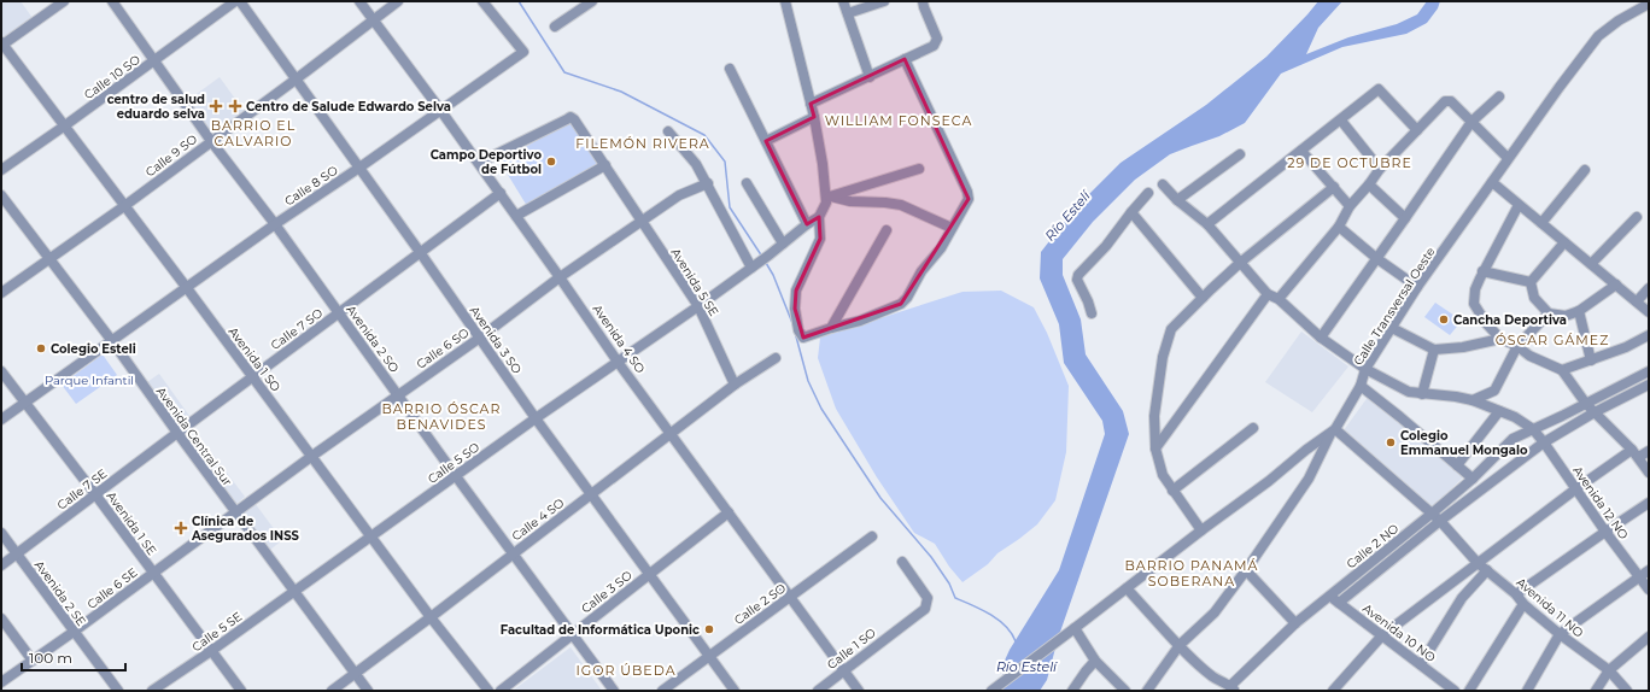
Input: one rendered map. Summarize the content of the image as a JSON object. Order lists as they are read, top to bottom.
{
  "streets": {
    "street": [
      "Calle 10 SO",
      "Calle 9 SO",
      "Calle 8 SO",
      "Avenida 5 SE",
      "Calle Transversal Oeste",
      "Calle 7 SO",
      "Avenida 2 SO",
      "Avenida 4 SO",
      "Avenida 3 SO",
      "Calle 6 SO",
      "Avenida 1 SO",
      "Avenida Central Sur",
      "Calle 5 SO",
      "Calle 7 SE",
      "Avenida 12 NO",
      "Calle 4 SO",
      "Avenida 1 SE",
      "Calle 2 NO",
      "Calle 6 SE",
      "Calle 3 SO",
      "Avenida 2 SE",
      "Calle 2 SO",
      "Avenida 11 NO",
      "Calle 5 SE",
      "Avenida 10 NO",
      "Calle 1 SO"
    ]
  },
  "crossings": [
    ["Calle 10 SO", "Avenida 2 SO"],
    ["Calle 10 SO", "Avenida 1 SO"],
    ["Calle 9 SO", "Avenida 2 SO"],
    ["Calle 9 SO", "Avenida 4 SO"],
    ["Calle 9 SO", "Avenida 3 SO"],
    ["Calle 9 SO", "Avenida 1 SO"],
    ["Calle 9 SO", "Avenida Central Sur"],
    ["Calle 8 SO", "Avenida 2 SO"],
    ["Calle 8 SO", "Avenida 4 SO"],
    ["Calle 8 SO", "Avenida 3 SO"],
    ["Calle 8 SO", "Avenida 1 SO"],
    ["Calle 8 SO", "Avenida Central Sur"],
    ["Calle 8 SO", "Avenida 1 SE"],
    ["Avenida 5 SE", "Avenida 4 SO"],
    ["Avenida 5 SE", "Calle 6 SO"],
    ["Avenida 5 SE", "Calle 5 SO"],
    ["Avenida 5 SE", "Calle 4 SO"],
    ["Calle Transversal Oeste", "Avenida 12 NO"],
    ["Calle Transversal Oeste", "Avenida 11 NO"],
    ["Calle 7 SO", "Avenida 2 SO"],
    ["Calle 7 SO", "Avenida 4 SO"],
    ["Calle 7 SO", "Avenida 3 SO"],
    ["Calle 7 SO", "Avenida 1 SO"],
    ["Calle 7 SO", "Avenida Central Sur"],
    ["Calle 7 SO", "Calle 7 SE"],
    ["Avenida 2 SO", "Calle 6 SO"],
    ["Avenida 2 SO", "Calle 5 SO"],
    ["Avenida 2 SO", "Calle 4 SO"],
    ["Avenida 2 SO", "Calle 3 SO"],
    ["Avenida 4 SO", "Calle 6 SO"],
    ["Avenida 4 SO", "Calle 5 SO"],
    ["Avenida 4 SO", "Calle 4 SO"],
    ["Avenida 4 SO", "Calle 3 SO"],
    ["Avenida 4 SO", "Calle 2 SO"],
    ["Avenida 4 SO", "Calle 1 SO"],
    ["Avenida 3 SO", "Calle 6 SO"],
    ["Avenida 3 SO", "Calle 5 SO"],
    ["Avenida 3 SO", "Calle 4 SO"],
    ["Avenida 3 SO", "Calle 3 SO"],
    ["Avenida 3 SO", "Calle 2 SO"],
    ["Calle 6 SO", "Avenida 1 SO"],
    ["Calle 6 SO", "Avenida Central Sur"],
    ["Calle 6 SO", "Calle 6 SE"],
    ["Avenida 1 SO", "Calle 5 SO"],
    ["Avenida 1 SO", "Calle 4 SO"],
    ["Avenida Central Sur", "Calle 5 SO"],
    ["Avenida Central Sur", "Calle 7 SE"],
    ["Avenida Central Sur", "Calle 4 SO"],
    ["Avenida Central Sur", "Calle 6 SE"],
    ["Avenida Central Sur", "Calle 5 SE"],
    ["Calle 5 SO", "Calle 5 SE"],
    ["Calle 7 SE", "Avenida 1 SE"],
    ["Calle 7 SE", "Avenida 2 SE"],
    ["Avenida 12 NO", "Calle 2 NO"],
    ["Avenida 1 SE", "Calle 6 SE"],
    ["Avenida 1 SE", "Calle 5 SE"],
    ["Calle 2 NO", "Avenida 11 NO"],
    ["Calle 2 NO", "Avenida 10 NO"],
    ["Calle 6 SE", "Avenida 2 SE"]
  ],
  "districts": [
    "WILLIAM FONSECA",
    "BARRIO EL CALVARIO",
    "FILEMÓN RIVERA",
    "29 DE OCTUBRE",
    "ÓSCAR GÁMEZ",
    "BARRIO ÓSCAR BENAVIDES",
    "BARRIO PANAMÁ SOBERANA",
    "IGOR ÚBEDA"
  ],
  "water": ["Río Estelí"],
  "parks": ["Parque Infantil"],
  "places": {
    "health": ["centro de salud eduardo selva", "Centro de Salude Edwardo Selva", "Clínica de Asegurados INSS"],
    "other": [
      "Campo Deportivo de Fútbol",
      "Cancha Deportiva",
      "Colegio Esteli",
      "Colegio Emmanuel Mongalo",
      "Facultad de Informática Uponic"
    ]
  },
  "scale_bar": "100 m"
}
